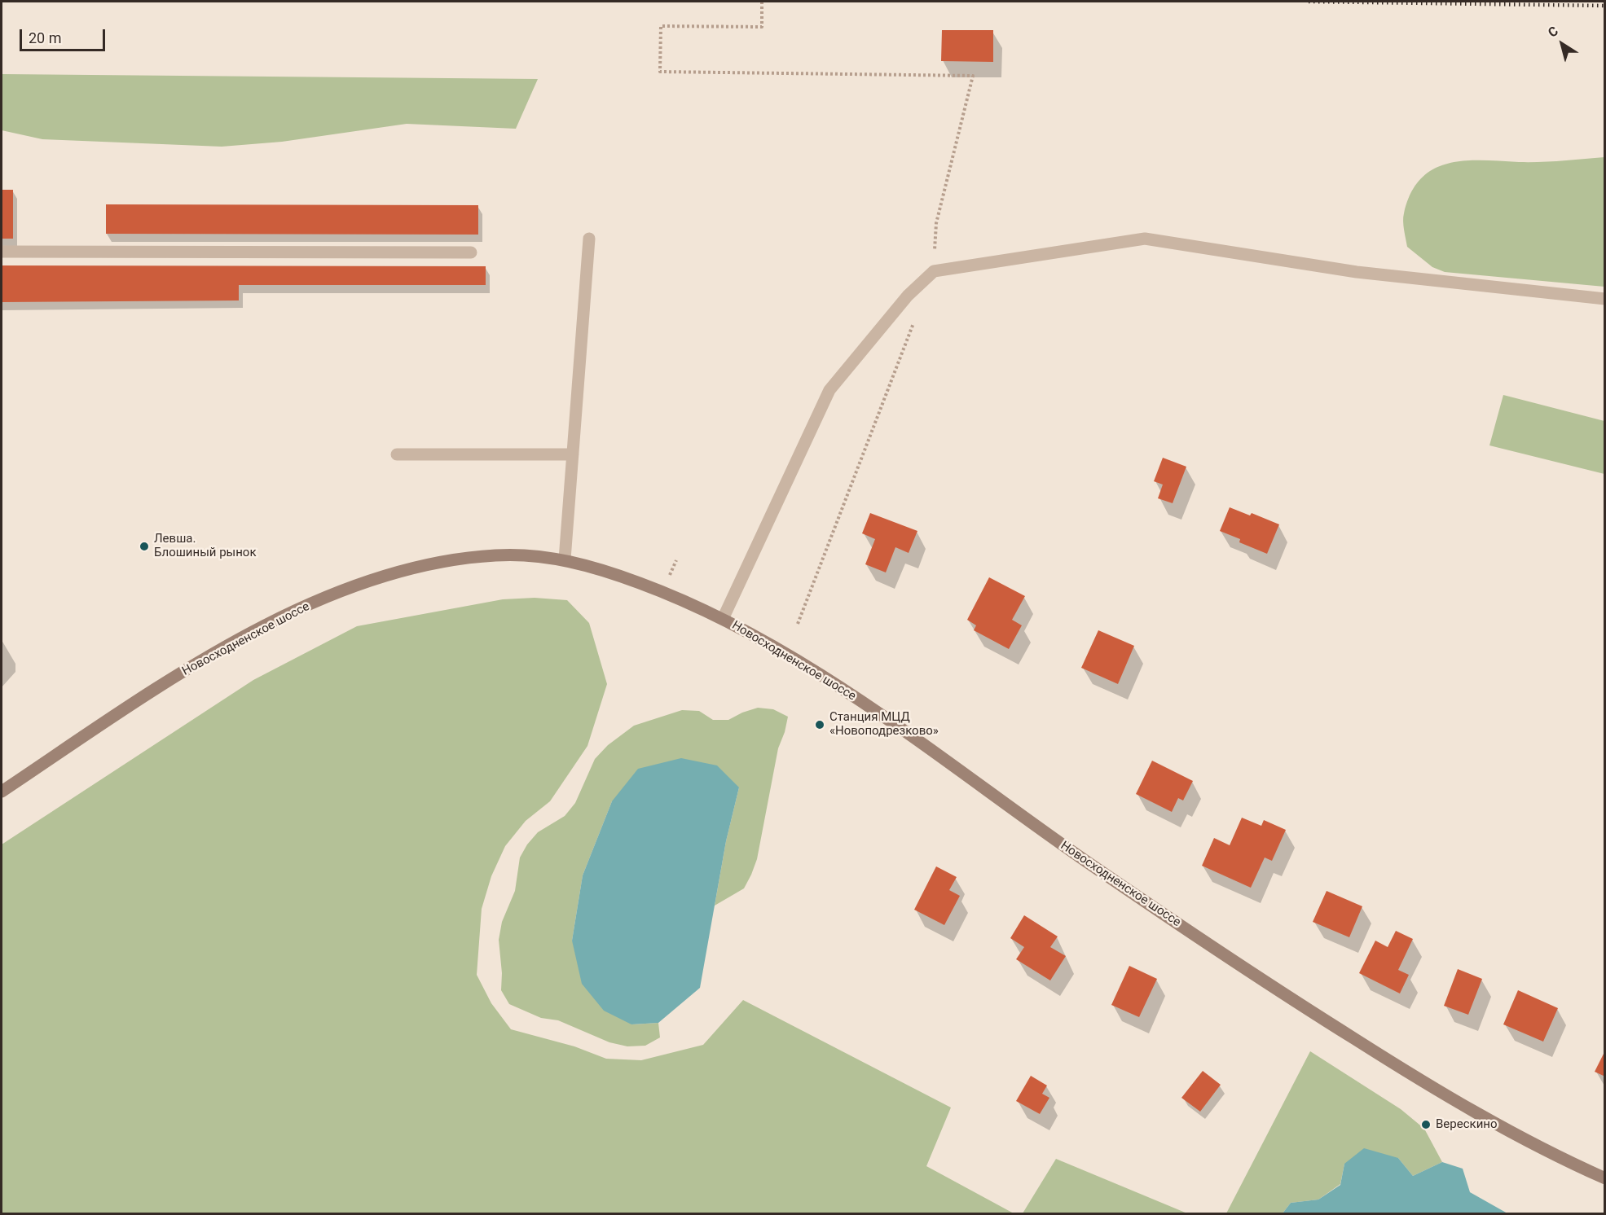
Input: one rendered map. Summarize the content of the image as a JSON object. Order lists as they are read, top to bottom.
{
  "streets": {
    "main road": ["Новосходненское шоссе"]
  },
  "places": ["Левша. Блошиный рынок", "Станция МЦД «Новоподрезково»", "Верескино"],
  "scale_bar": "20 m",
  "north": "top left"
}
